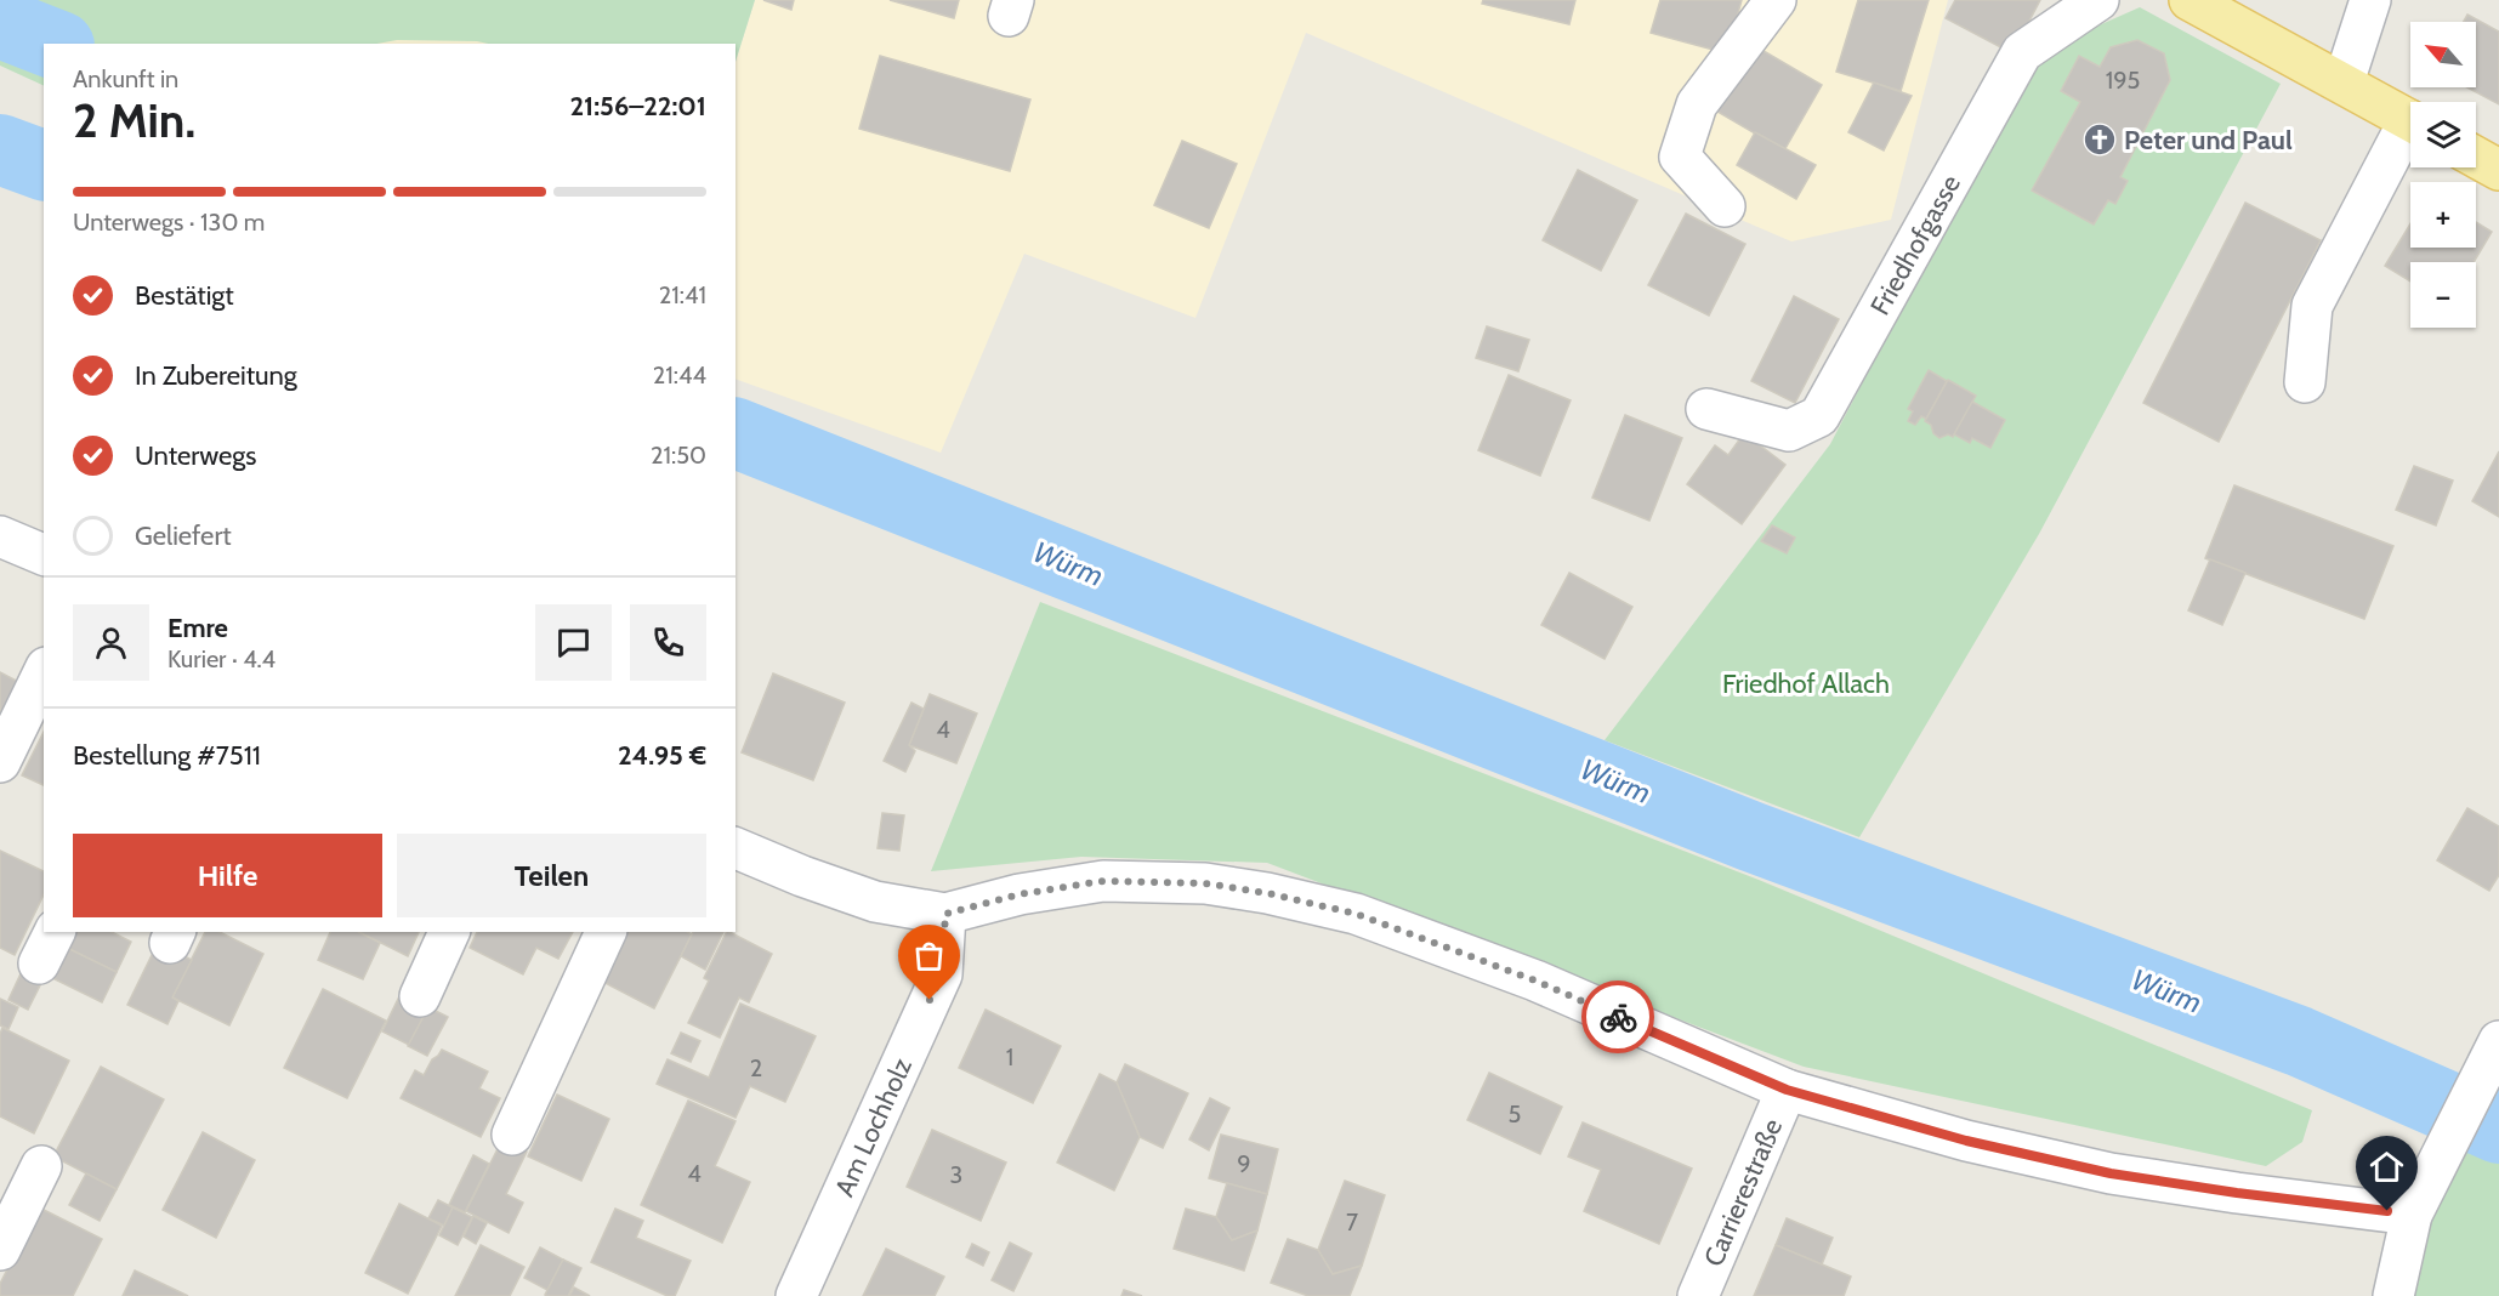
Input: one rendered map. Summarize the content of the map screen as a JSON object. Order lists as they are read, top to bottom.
{
  "streets": {
    "street": ["Friedhofgasse", "Am Lochholz", "Carrierestraße"]
  },
  "water": ["Würm"],
  "parks": ["Friedhof Allach"],
  "places": {
    "church": ["Peter und Paul"]
  },
  "house_numbers": [
    "195",
    "4",
    "1",
    "2",
    "5",
    "9",
    "4",
    "3",
    "7"
  ],
  "north": "top left",
  "page": {
    "map_buttons": ["+", "−"],
    "heading": ["2 Min.", "Ankunft in", "21:56–22:01"],
    "panel": [
      "Emre",
      "Kurier · 4.4",
      "Bestellung #7511",
      "24.95 €"
    ],
    "bar": "Unterwegs · 130 m",
    "list": [
      ["Bestätigt", "21:41"],
      ["In Zubereitung", "21:44"],
      ["Unterwegs", "21:50"],
      "Geliefert"
    ],
    "buttons": ["Hilfe", "Teilen"]
  }
}
